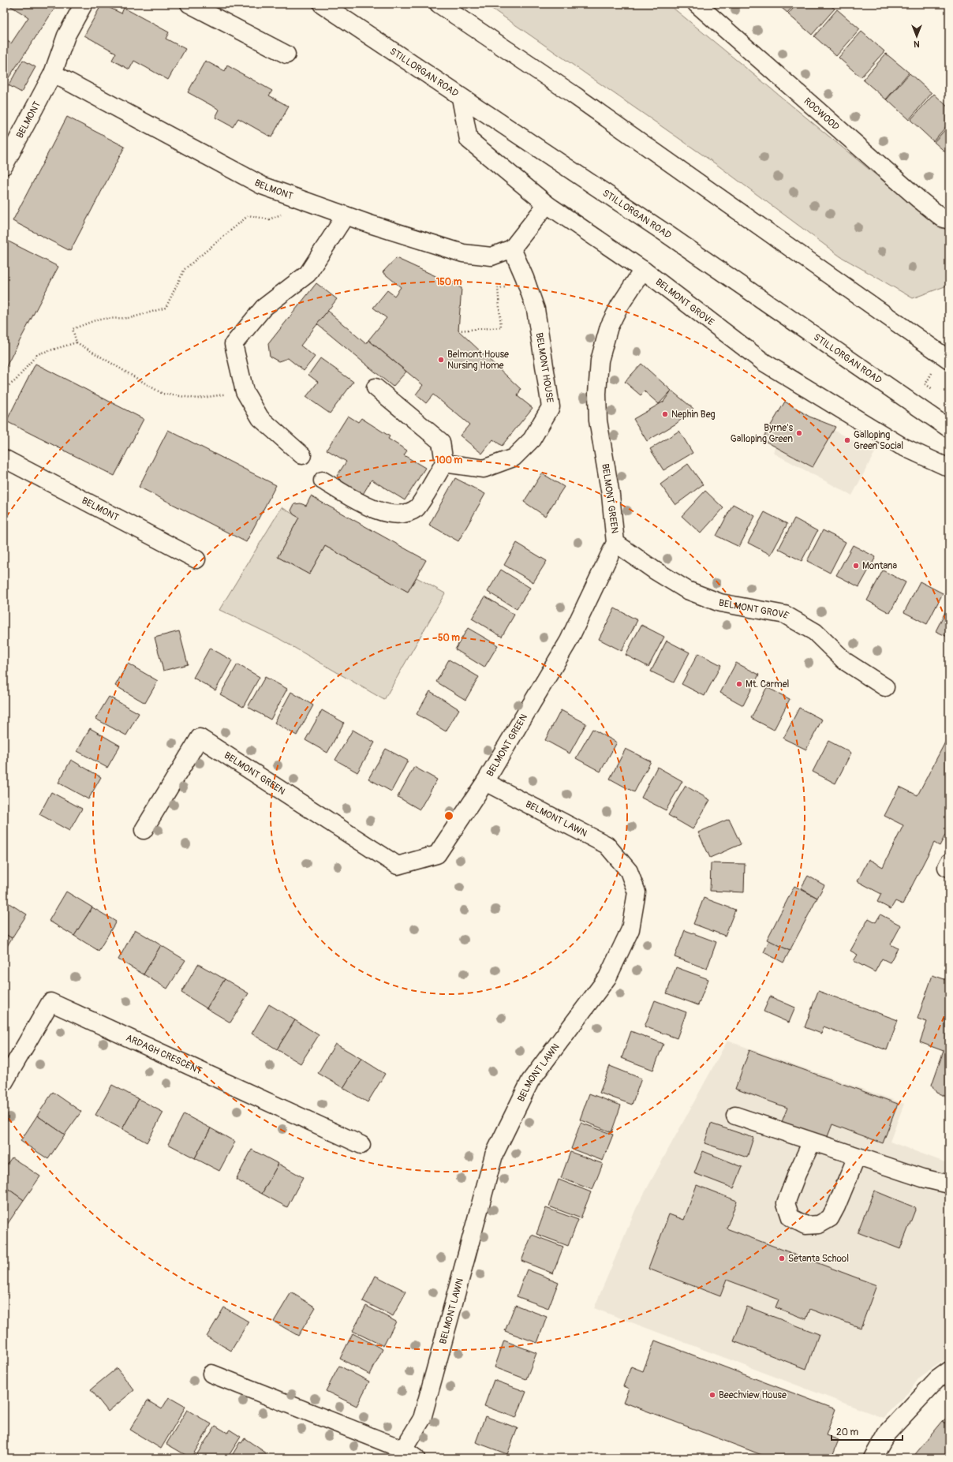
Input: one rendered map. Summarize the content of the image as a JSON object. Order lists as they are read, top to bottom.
{
  "streets": {
    "main road": [
      "STILLORGAN ROAD",
      "ROCWOOD",
      "BELMONT",
      "BELMONT GROVE",
      "BELMONT HOUSE",
      "BELMONT GREEN",
      "BELMONT LAWN",
      "ARDAGH CRESCENT"
    ]
  },
  "crossings": [
    ["STILLORGAN ROAD", "BELMONT GROVE"],
    ["BELMONT", "BELMONT HOUSE"],
    ["BELMONT GROVE", "BELMONT GREEN"],
    ["BELMONT GREEN", "BELMONT LAWN"]
  ],
  "places": [
    "Belmont House Nursing Home",
    "Nephin Beg",
    "Byrne's Galloping Green",
    "Galloping Green Social",
    "Montana",
    "Mt. Carmel",
    "Setanta School",
    "Beechview House"
  ],
  "scale_bar": "20 m",
  "north": "bottom",
  "rings": ["150 m", "100 m", "50 m"]
}
